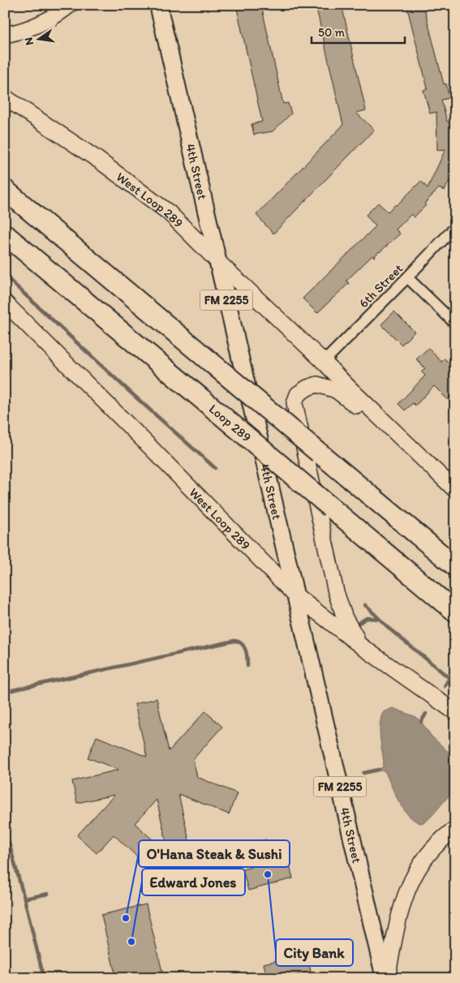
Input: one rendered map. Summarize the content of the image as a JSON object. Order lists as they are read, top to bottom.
{
  "streets": {
    "highway": ["Loop 289"],
    "main road": ["4th Street", "West Loop 289", "FM 2255"],
    "street": ["6th Street"]
  },
  "crossings": [
    ["4th Street", "West Loop 289"],
    ["West Loop 289", "6th Street"]
  ],
  "places": ["City Bank", "O'Hana Steak & Sushi", "Edward Jones"],
  "scale_bar": "50 m",
  "north": "left"
}
